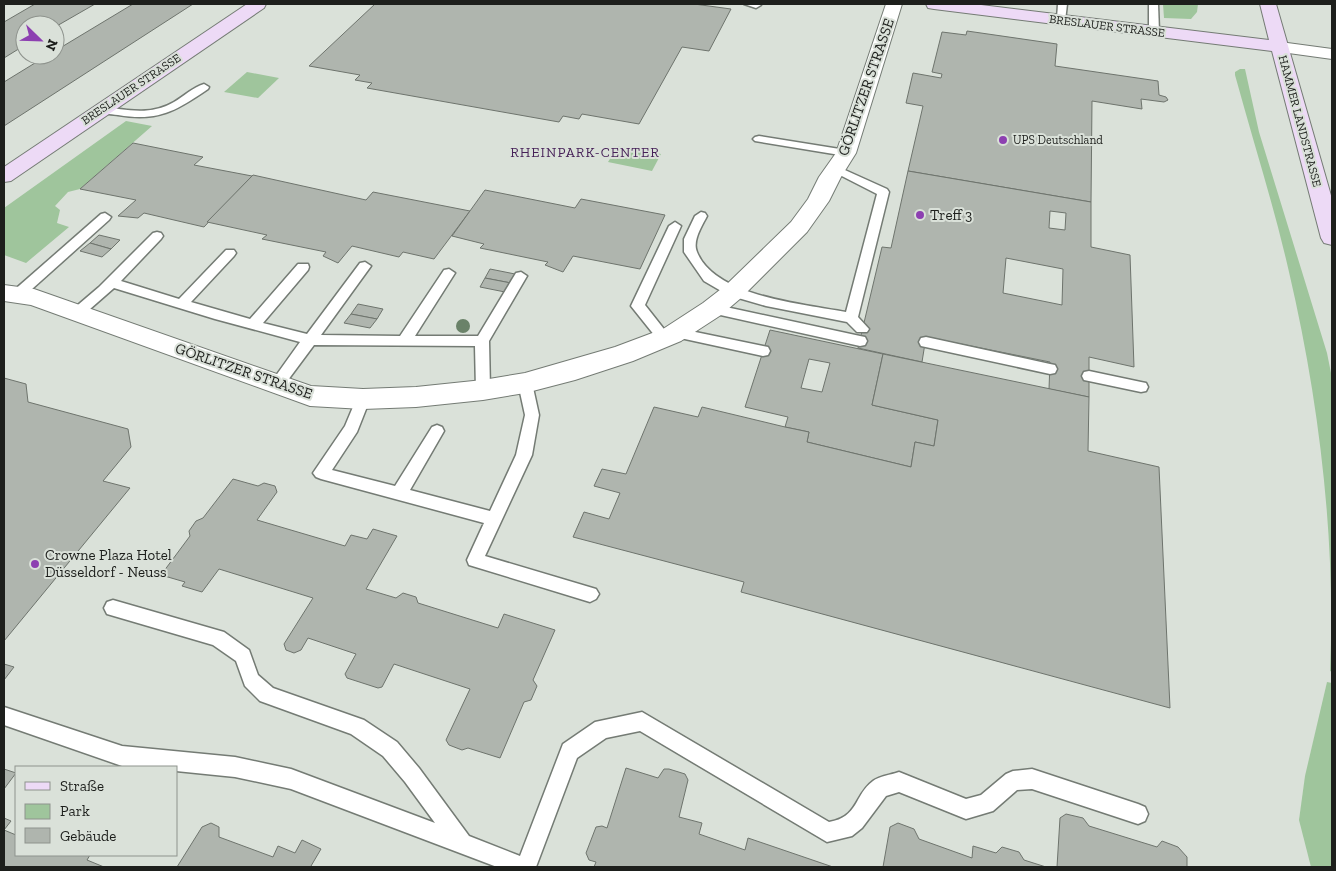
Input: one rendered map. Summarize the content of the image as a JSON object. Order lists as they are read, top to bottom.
{
  "streets": {
    "street": ["BRESLAUER STRASSE", "GÖRLITZER STRASSE", "HAMMER LANDSTRASSE"]
  },
  "crossings": [
    ["BRESLAUER STRASSE", "HAMMER LANDSTRASSE"]
  ],
  "districts": ["RHEINPARK-CENTER"],
  "places": ["UPS Deutschland", "Treff 3", "Crowne Plaza Hotel Düsseldorf - Neuss"],
  "legend": ["Straße", "Park", "Gebäude"],
  "north": "bottom right"
}
